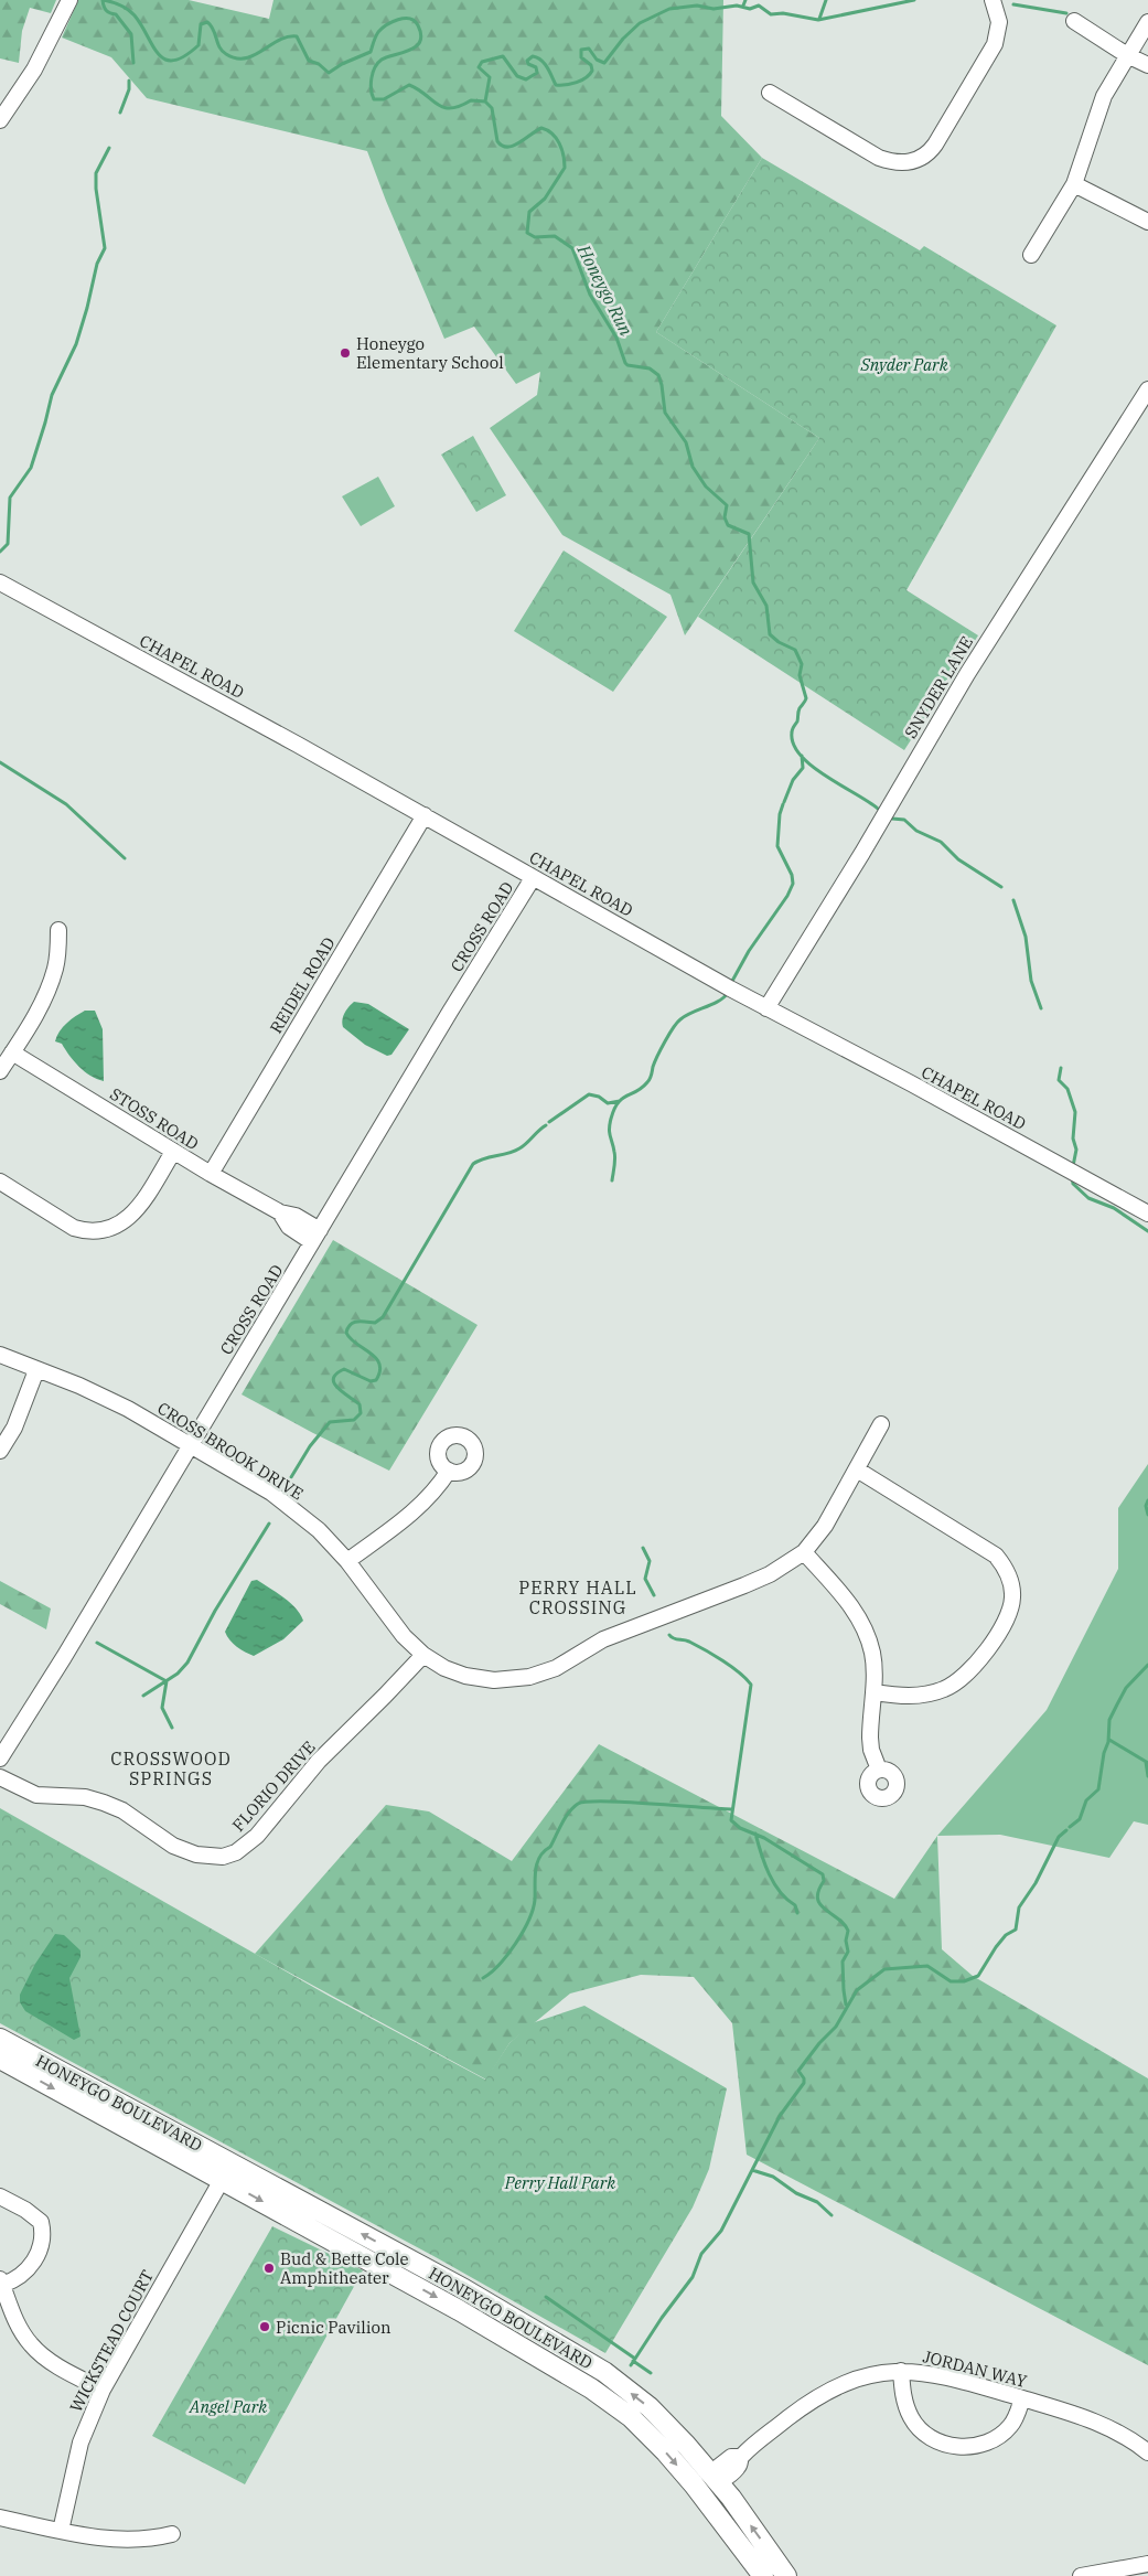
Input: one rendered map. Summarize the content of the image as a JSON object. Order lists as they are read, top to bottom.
{
  "streets": {
    "main road": ["HONEYGO BOULEVARD"],
    "street": [
      "CHAPEL ROAD",
      "SNYDER LANE",
      "CROSS ROAD",
      "REIDEL ROAD",
      "STOSS ROAD",
      "CROSS BROOK DRIVE",
      "FLORIO DRIVE",
      "WICKSTEAD COURT",
      "JORDAN WAY"
    ]
  },
  "crossings": [
    ["CHAPEL ROAD", "SNYDER LANE"],
    ["CHAPEL ROAD", "CROSS ROAD"],
    ["CHAPEL ROAD", "REIDEL ROAD"],
    ["CROSS ROAD", "STOSS ROAD"],
    ["CROSS ROAD", "CROSS BROOK DRIVE"],
    ["REIDEL ROAD", "STOSS ROAD"],
    ["CROSS BROOK DRIVE", "FLORIO DRIVE"],
    ["HONEYGO BOULEVARD", "WICKSTEAD COURT"],
    ["HONEYGO BOULEVARD", "JORDAN WAY"]
  ],
  "districts": ["PERRY HALL CROSSING", "CROSSWOOD SPRINGS"],
  "water": ["Honeygo Run"],
  "parks": ["Snyder Park", "Perry Hall Park", "Angel Park"],
  "places": ["Honeygo Elementary School", "Bud & Bette Cole Amphitheater", "Picnic Pavilion"]
}
